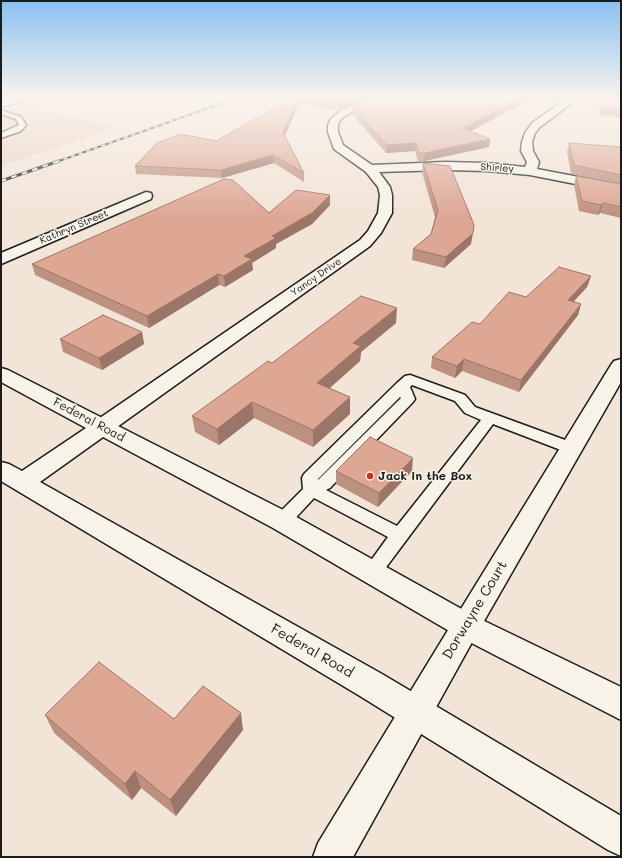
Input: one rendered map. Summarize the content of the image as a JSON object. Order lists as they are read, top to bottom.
{
  "streets": {
    "street": [
      "Shirley",
      "Kathryn Street",
      "Yancy Drive",
      "Federal Road",
      "Dorwayne Court"
    ]
  },
  "crossings": [
    ["Shirley", "Yancy Drive"],
    ["Yancy Drive", "Federal Road"],
    ["Federal Road", "Dorwayne Court"]
  ],
  "places": ["Jack in the Box"]
}
